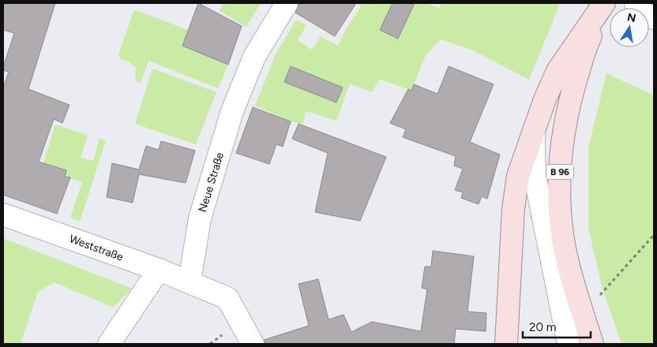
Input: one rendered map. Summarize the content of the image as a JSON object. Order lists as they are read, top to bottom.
{
  "streets": {
    "main road": ["B 96"],
    "street": ["Neue Straße", "Weststraße"]
  },
  "crossings": [
    ["Neue Straße", "Weststraße"]
  ],
  "scale_bar": "20 m",
  "north": "top"
}
